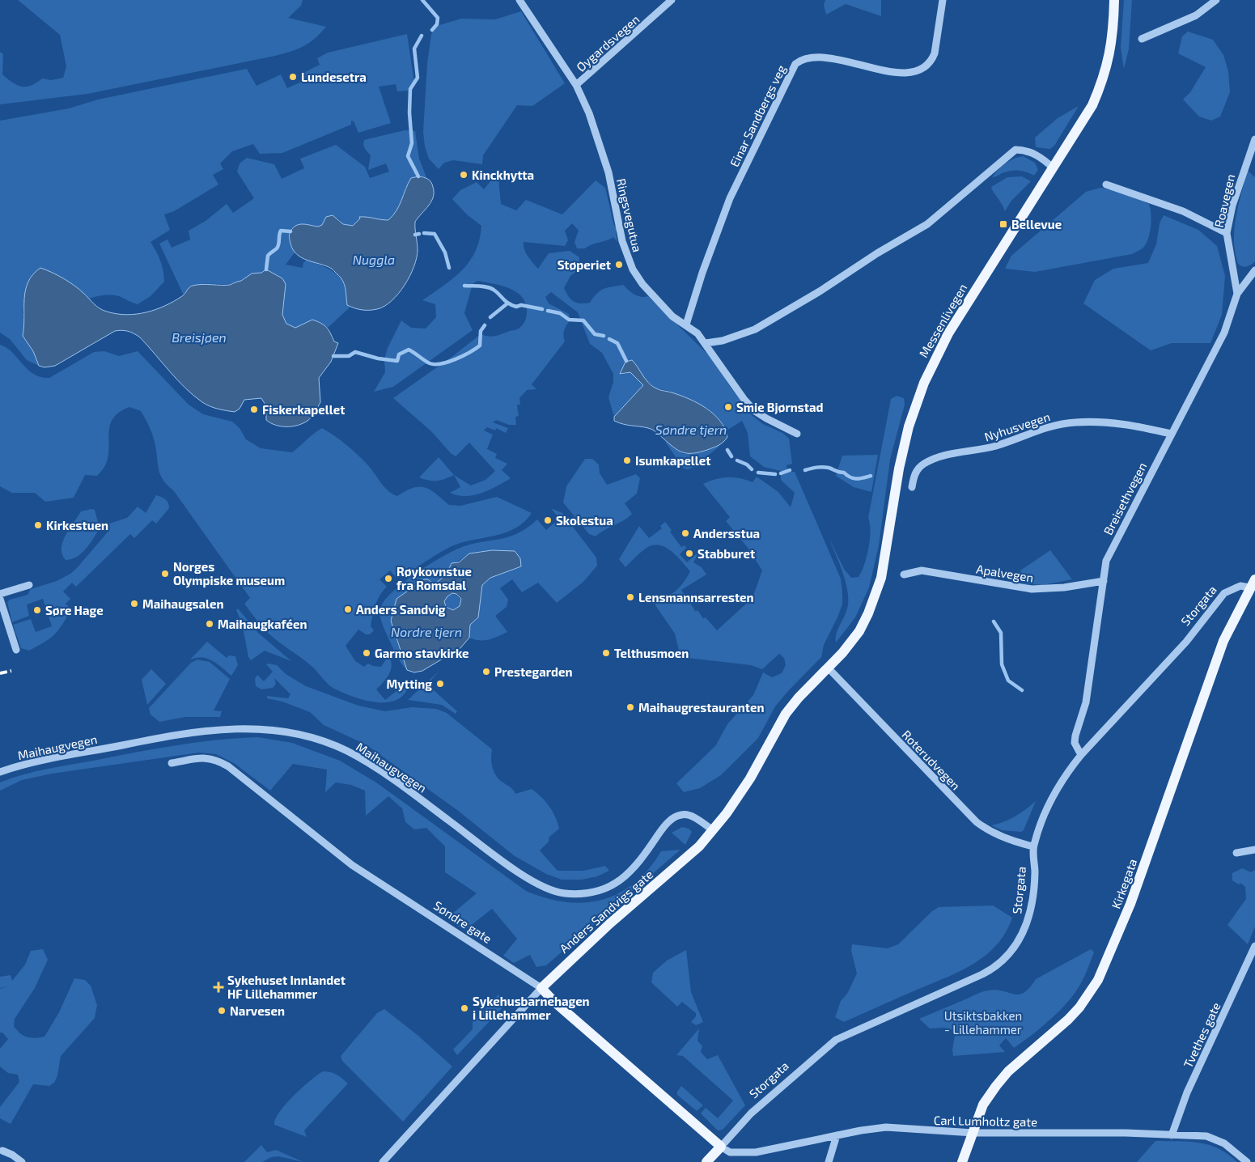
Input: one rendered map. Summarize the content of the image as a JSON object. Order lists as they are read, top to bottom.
{
  "streets": {
    "main road": [
      "Messenlivegen",
      "Storgata",
      "Kirkegata",
      "Anders Sandvigs gate",
      "Søndre gate"
    ],
    "street": [
      "Øygardsvegen",
      "Einar Sandbergs veg",
      "Roavegen",
      "Ringsvegutua",
      "Nyhusvegen",
      "Breisethvegen",
      "Apalvegen",
      "Maihaugvegen",
      "Roterudvegen",
      "Tvethes gate",
      "Carl Lumholtz gate"
    ]
  },
  "crossings": [
    ["Øygardsvegen", "Ringsvegutua"],
    ["Einar Sandbergs veg", "Ringsvegutua"],
    ["Roavegen", "Breisethvegen"],
    ["Messenlivegen", "Roterudvegen"],
    ["Messenlivegen", "Anders Sandvigs gate"],
    ["Nyhusvegen", "Breisethvegen"],
    ["Breisethvegen", "Apalvegen"],
    ["Breisethvegen", "Storgata"],
    ["Storgata", "Roterudvegen"],
    ["Storgata", "Kirkegata"],
    ["Storgata", "Søndre gate"],
    ["Storgata", "Carl Lumholtz gate"],
    ["Maihaugvegen", "Anders Sandvigs gate"],
    ["Roterudvegen", "Anders Sandvigs gate"],
    ["Kirkegata", "Carl Lumholtz gate"],
    ["Anders Sandvigs gate", "Søndre gate"],
    ["Søndre gate", "Carl Lumholtz gate"],
    ["Tvethes gate", "Carl Lumholtz gate"]
  ],
  "water": [
    "Nuggla",
    "Breisjøen",
    "Søndre tjern",
    "Nordre tjern"
  ],
  "parks": ["Utsiktsbakken - Lillehammer"],
  "places": {
    "other": [
      "Lundesetra",
      "Kinckhytta",
      "Støperiet",
      "Smie Bjørnstad",
      "Fiskerkapellet",
      "Isumkapellet",
      "Skolestua",
      "Kirkestuen",
      "Andersstua",
      "Stabburet",
      "Norges Olympiske museum",
      "Røykovnstue fra Romsdal",
      "Lensmannsarresten",
      "Maihaugsalen",
      "Anders Sandvig",
      "Søre Hage",
      "Maihaugkaféen",
      "Garmo stavkirke",
      "Telthusmoen",
      "Prestegarden",
      "Mytting",
      "Maihaugrestauranten",
      "Sykehusbarnehagen i Lillehammer",
      "Narvesen"
    ],
    "transit": ["Bellevue"],
    "health": ["Sykehuset Innlandet HF Lillehammer"]
  }
}
